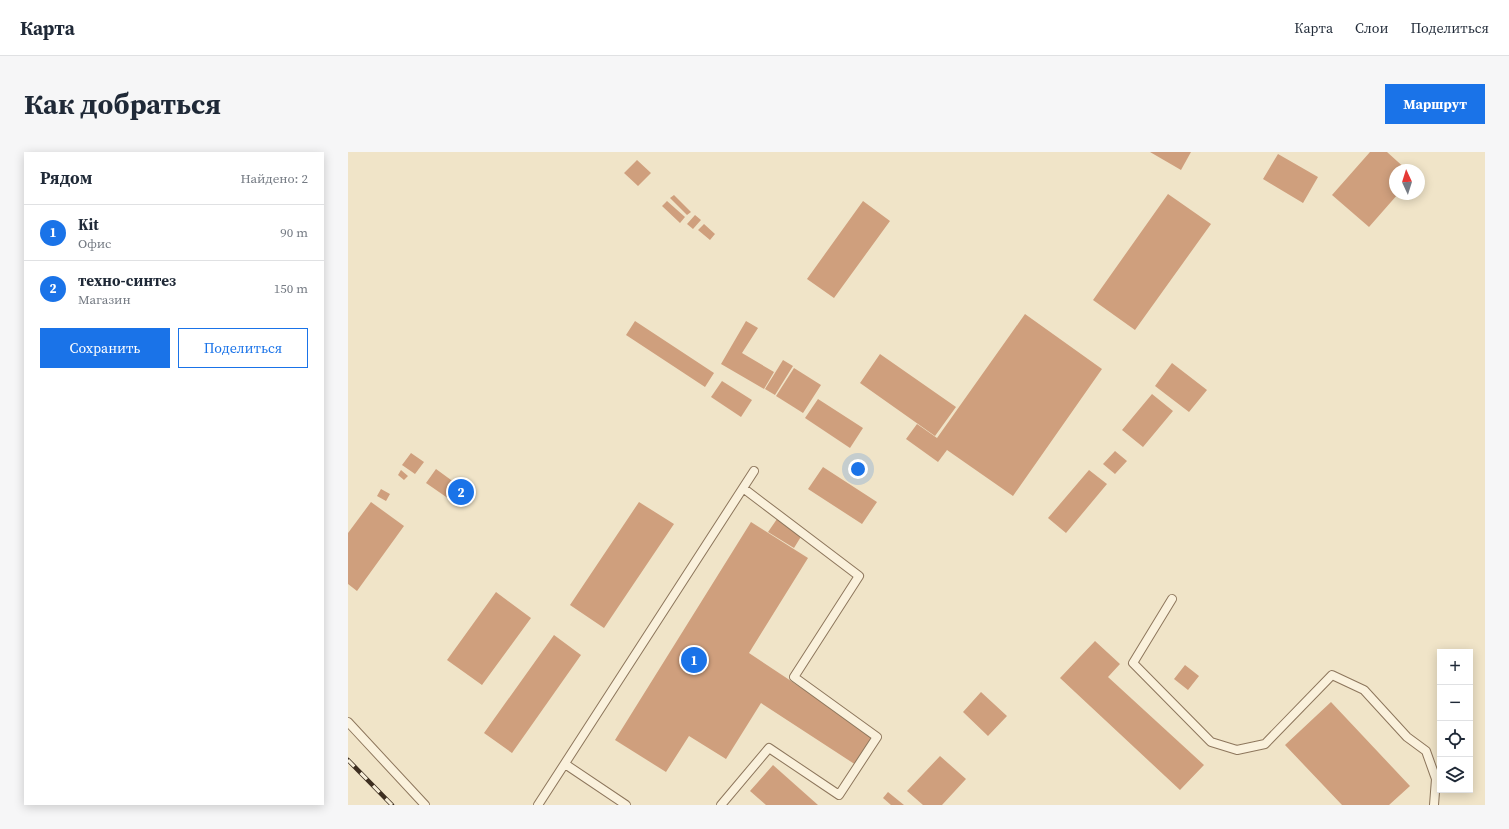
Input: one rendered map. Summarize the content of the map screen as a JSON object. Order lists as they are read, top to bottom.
{
  "north": "top",
  "page": {
    "header": "Карта",
    "nav": ["Карта", "Слои", "Поделиться"],
    "buttons": [
      "Маршрут",
      ["Сохранить", "Поделиться"]
    ],
    "title": "Как добраться",
    "heading": ["Рядом", "Найдено: 2"],
    "list": [
      {
        "mark": "1",
        "name": "Kit",
        "note": "Офис",
        "value": "90 m"
      },
      {
        "mark": "2",
        "name": "техно-синтез",
        "note": "Магазин",
        "value": "150 m"
      }
    ],
    "pins": ["2", "1"],
    "map_buttons": ["+", "−"]
  }
}
